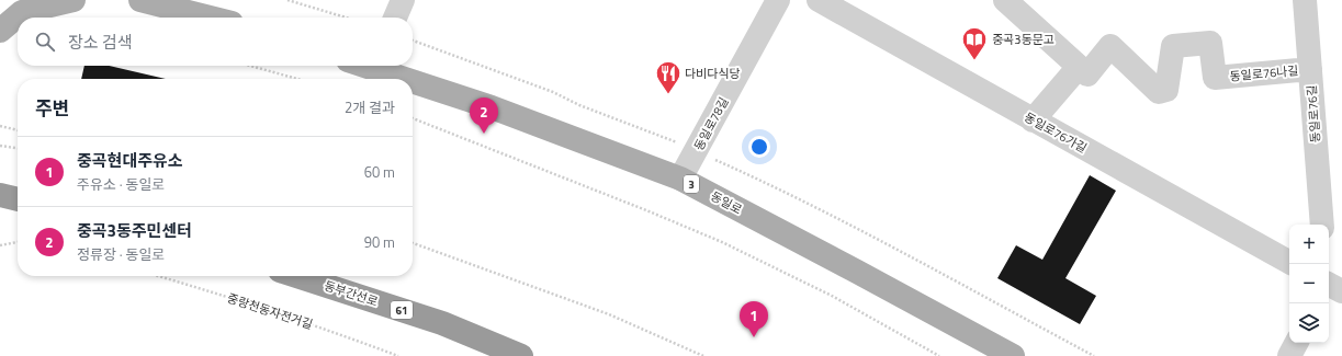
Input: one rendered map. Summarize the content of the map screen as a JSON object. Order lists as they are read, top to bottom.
{
  "streets": {
    "highway": ["동부간선로", "61"],
    "main road": ["3", "동일로"],
    "street": [
      "동일로76나길",
      "동일로76길",
      "동일로78길",
      "동일로76가길"
    ],
    "path": ["중랑천동자전거길"]
  },
  "crossings": [
    ["동일로76나길", "동일로76길"],
    ["동일로78길", "동일로"]
  ],
  "places": {
    "library": ["중곡3동문고"],
    "restaurant": ["다비다식당"]
  },
  "page": {
    "search": "장소 검색",
    "heading": ["주변", "2개 결과"],
    "pins": ["2", "1"],
    "list": [
      {
        "mark": "1",
        "name": "중곡현대주유소",
        "note": "주유소 · 동일로",
        "value": "60 m"
      },
      {
        "mark": "2",
        "name": "중곡3동주민센터",
        "note": "정류장 · 동일로",
        "value": "90 m"
      }
    ],
    "map_buttons": ["+", "−"]
  }
}
